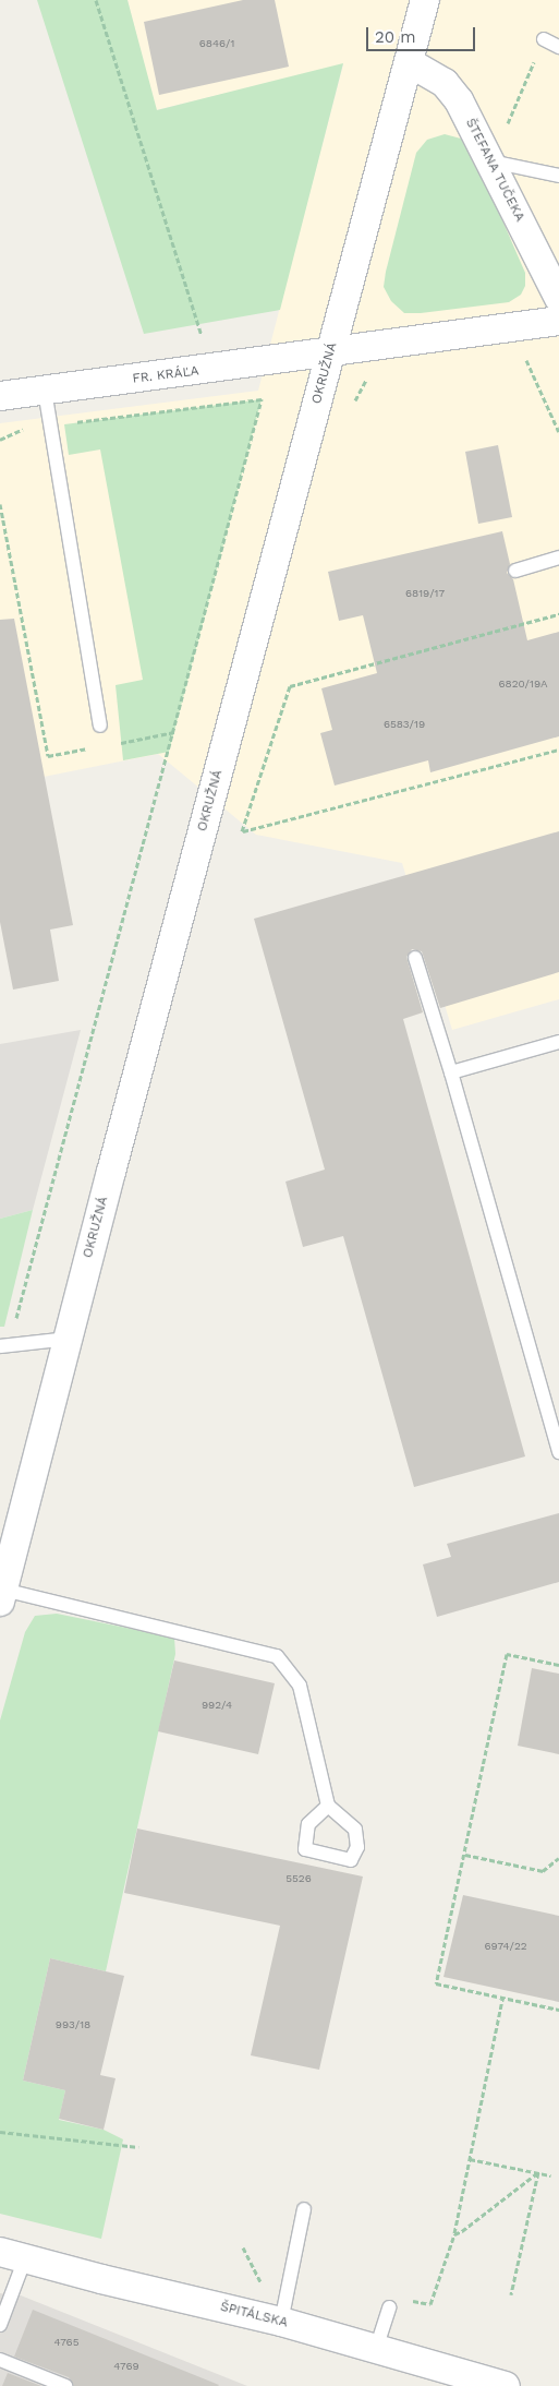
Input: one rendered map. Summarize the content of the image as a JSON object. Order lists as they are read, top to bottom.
{
  "streets": {
    "street": [
      "ŠTEFANA TUČEKA",
      "OKRUŽNÁ",
      "FR. KRÁĽA",
      "ŠPITÁLSKA"
    ]
  },
  "crossings": [
    ["ŠTEFANA TUČEKA", "OKRUŽNÁ"],
    ["OKRUŽNÁ", "FR. KRÁĽA"]
  ],
  "house_numbers": [
    "6846/1",
    "6819/17",
    "6820/19A",
    "6583/19",
    "992/4",
    "5526",
    "6974/22",
    "993/18",
    "4765",
    "4769"
  ],
  "scale_bar": "20 m"
}
